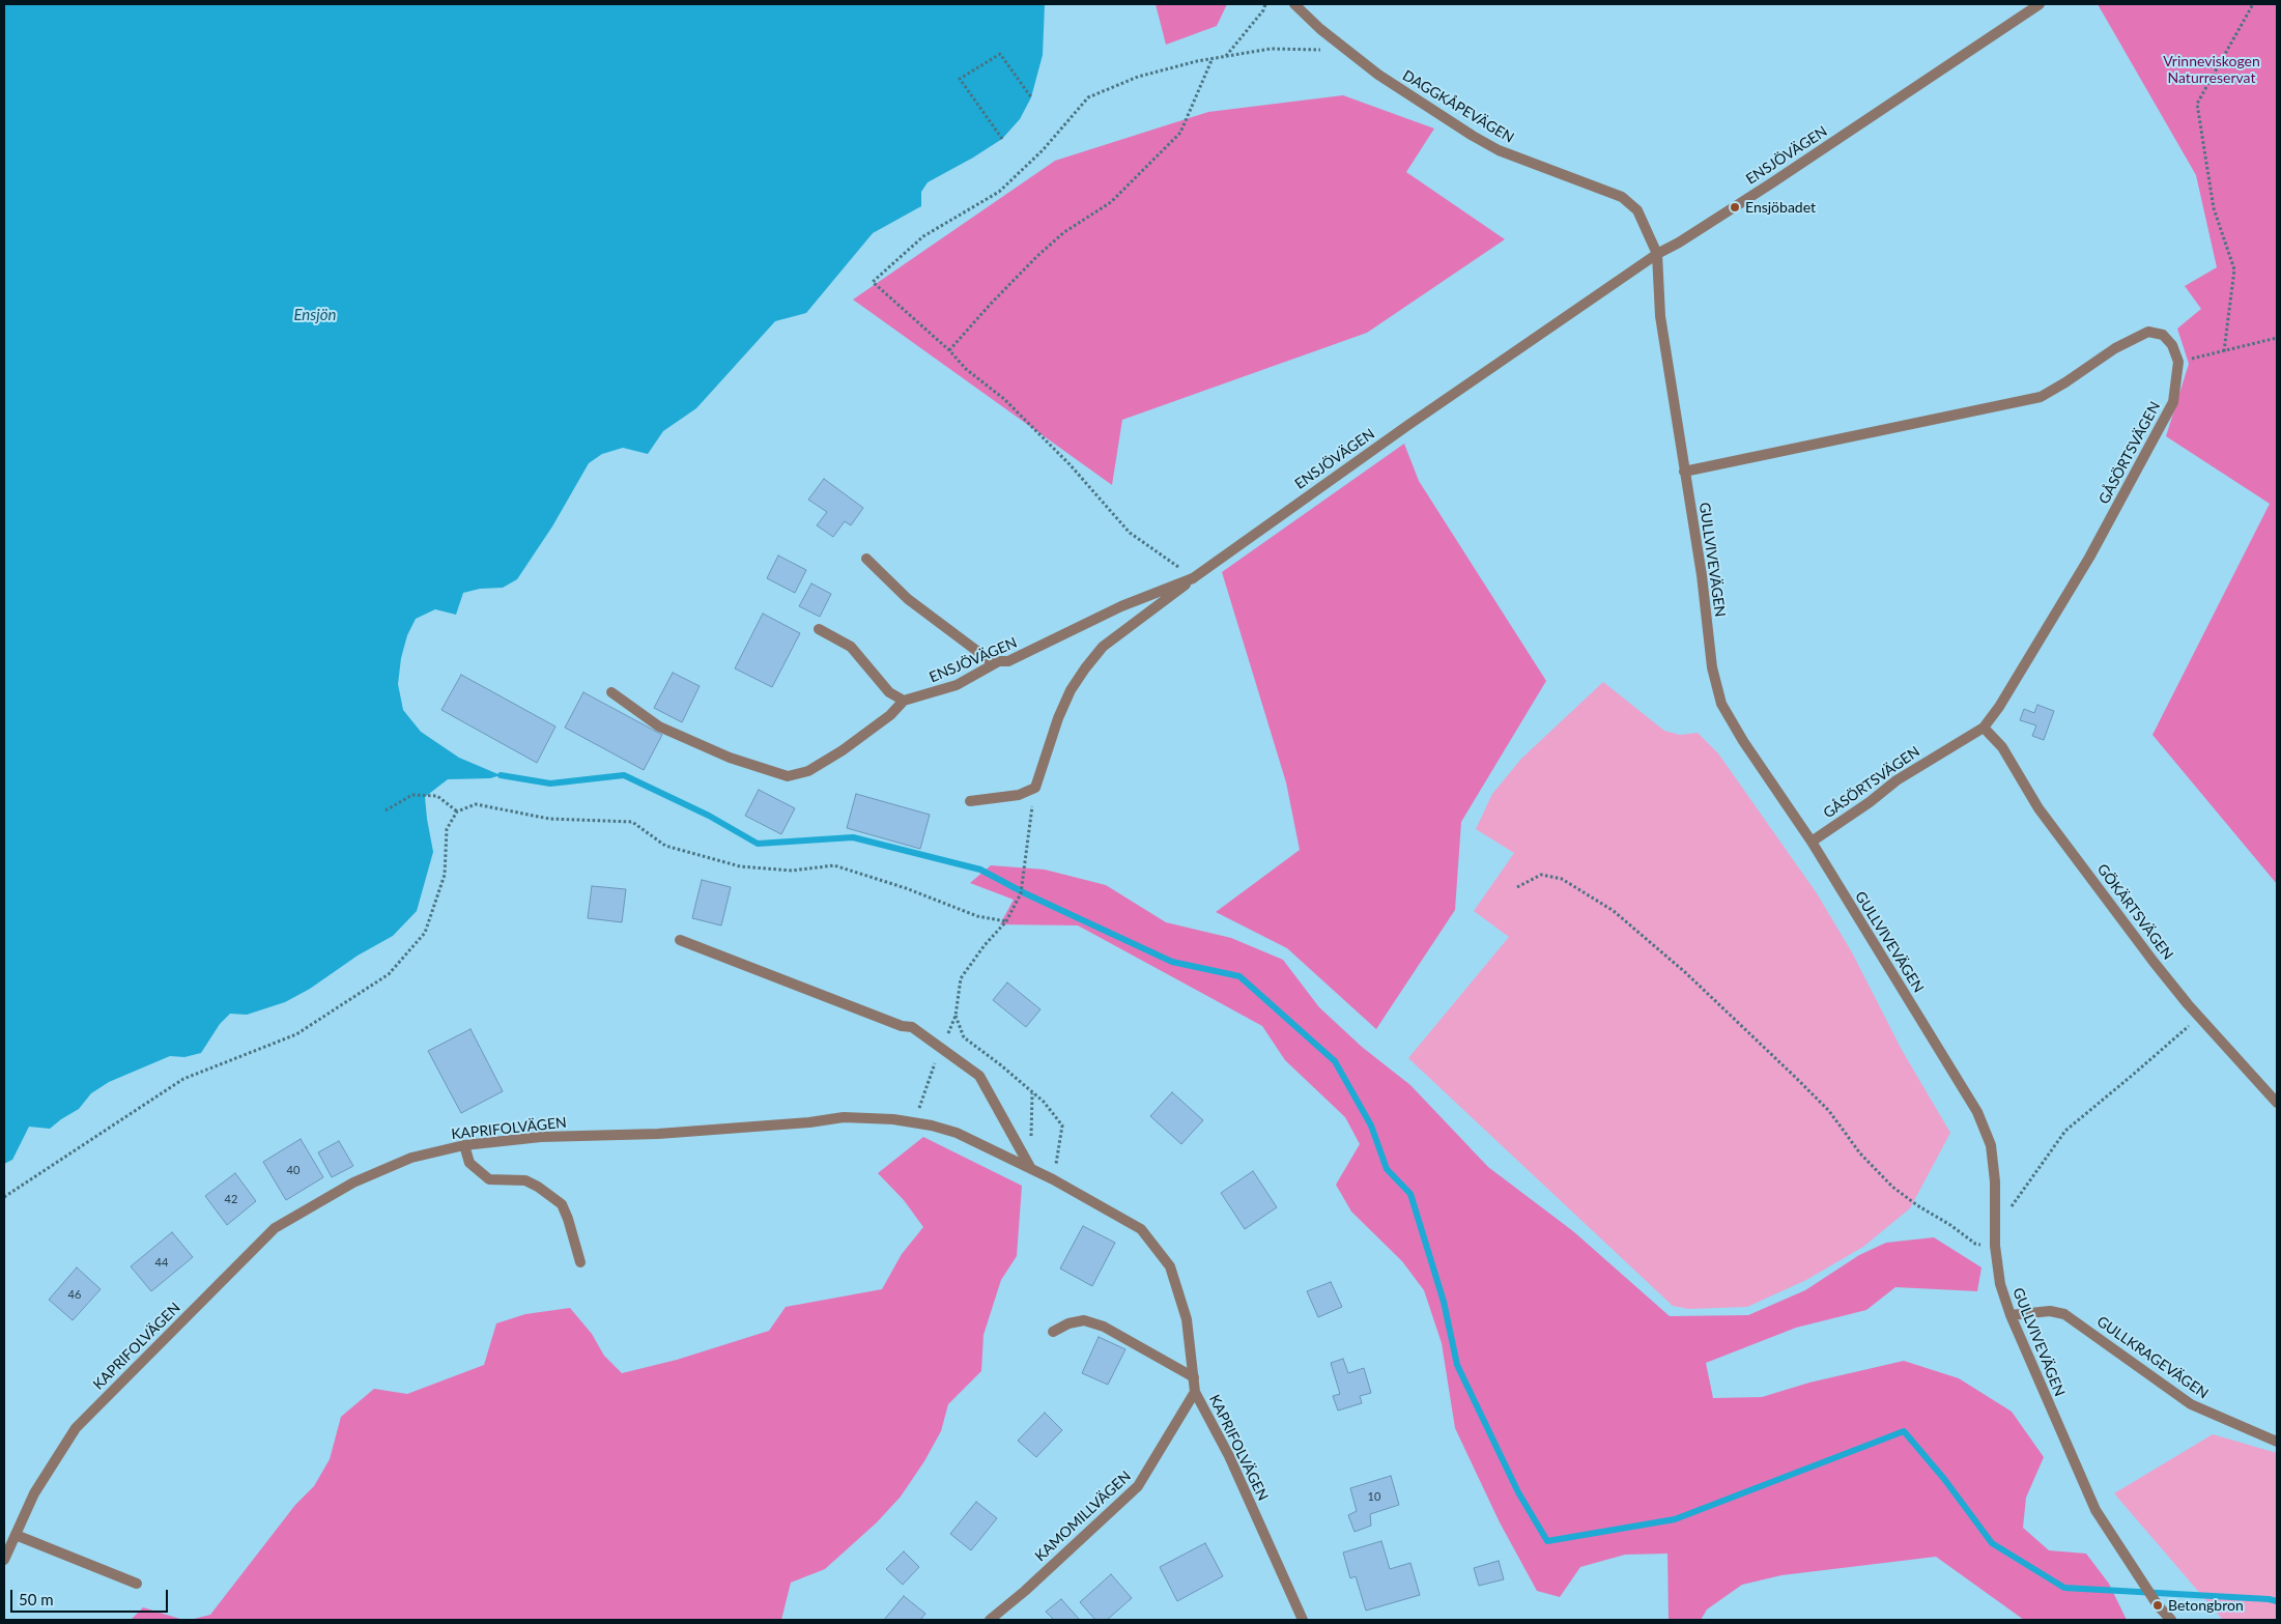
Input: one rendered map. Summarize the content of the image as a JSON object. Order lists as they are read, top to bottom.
{
  "streets": {
    "street": [
      "DAGGKÅPEVÄGEN",
      "ENSJÖVÄGEN",
      "GÅSÖRTSVÄGEN",
      "GULLVIVEVÄGEN",
      "GÖKÄRTSVÄGEN",
      "KAPRIFOLVÄGEN",
      "GULLKRAGEVÄGEN",
      "KAMOMILLVÄGEN"
    ]
  },
  "crossings": [
    ["DAGGKÅPEVÄGEN", "ENSJÖVÄGEN"],
    ["DAGGKÅPEVÄGEN", "GULLVIVEVÄGEN"],
    ["ENSJÖVÄGEN", "GULLVIVEVÄGEN"],
    ["GÅSÖRTSVÄGEN", "GULLVIVEVÄGEN"],
    ["GÅSÖRTSVÄGEN", "GÖKÄRTSVÄGEN"],
    ["GULLVIVEVÄGEN", "GULLKRAGEVÄGEN"],
    ["KAPRIFOLVÄGEN", "KAMOMILLVÄGEN"]
  ],
  "water": ["Ensjön"],
  "parks": ["Vrinneviskogen Naturreservat"],
  "places": ["Ensjöbadet", "Betongbron"],
  "house_numbers": [
    "40",
    "42",
    "44",
    "46",
    "10"
  ],
  "scale_bar": "50 m"
}
